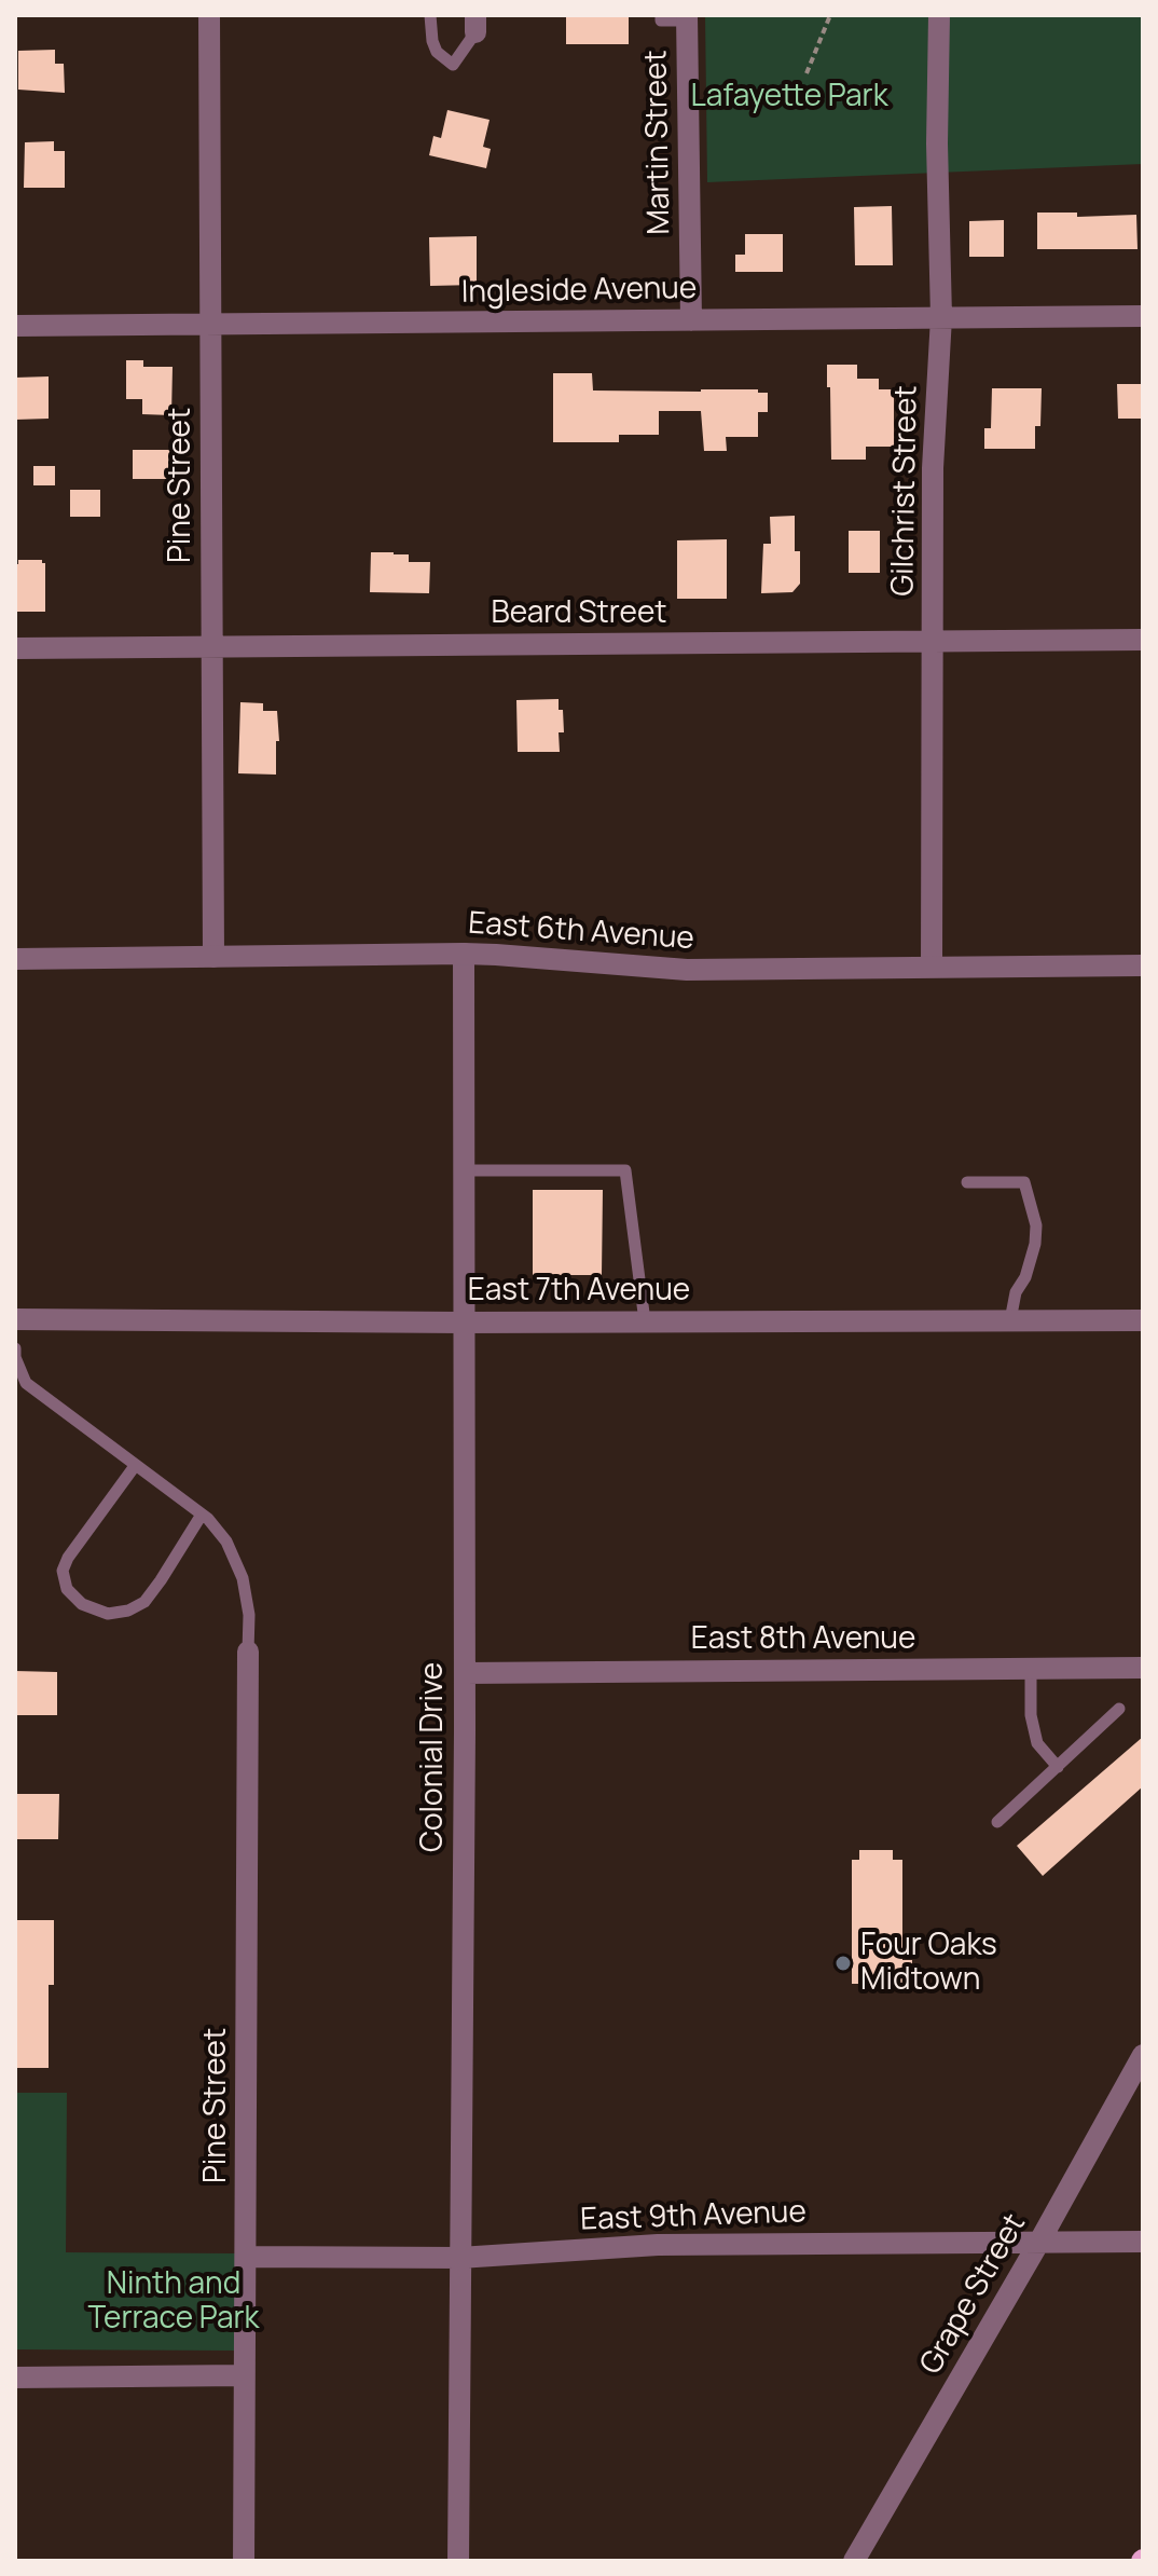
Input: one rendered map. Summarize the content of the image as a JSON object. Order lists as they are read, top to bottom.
{
  "streets": {
    "street": [
      "Martin Street",
      "Ingleside Avenue",
      "Pine Street",
      "Gilchrist Street",
      "Beard Street",
      "East 6th Avenue",
      "East 7th Avenue",
      "East 8th Avenue",
      "Colonial Drive",
      "East 9th Avenue",
      "Grape Street"
    ]
  },
  "crossings": [
    ["Martin Street", "Ingleside Avenue"],
    ["Ingleside Avenue", "Pine Street"],
    ["Ingleside Avenue", "Gilchrist Street"],
    ["Pine Street", "Beard Street"],
    ["Pine Street", "East 6th Avenue"],
    ["Pine Street", "East 9th Avenue"],
    ["Gilchrist Street", "Beard Street"],
    ["Gilchrist Street", "East 6th Avenue"],
    ["East 6th Avenue", "Colonial Drive"],
    ["East 7th Avenue", "Colonial Drive"],
    ["East 8th Avenue", "Colonial Drive"],
    ["Colonial Drive", "East 9th Avenue"],
    ["East 9th Avenue", "Grape Street"]
  ],
  "parks": ["Lafayette Park", "Ninth and Terrace Park"],
  "places": ["Four Oaks Midtown"]
}
